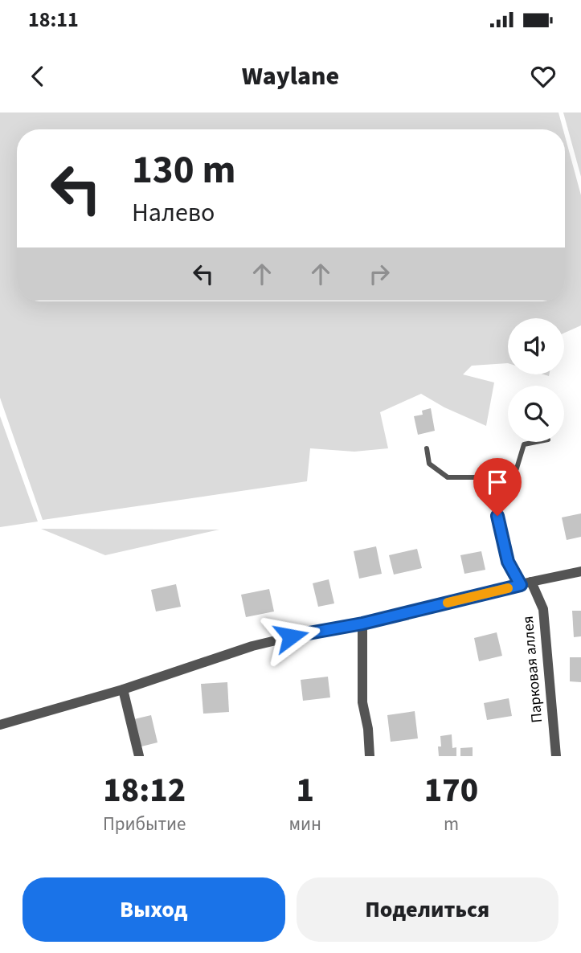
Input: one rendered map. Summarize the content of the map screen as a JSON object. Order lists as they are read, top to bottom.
{
  "streets": {
    "street": ["Парковая аллея"]
  },
  "page": {
    "status": "18:11",
    "header": "Waylane",
    "turn": ["130 m", "Налево"],
    "eta": [
      "18:12",
      "Прибытие",
      "1",
      "мин",
      "170",
      "m"
    ],
    "buttons": ["Выход", "Поделиться"]
  }
}
